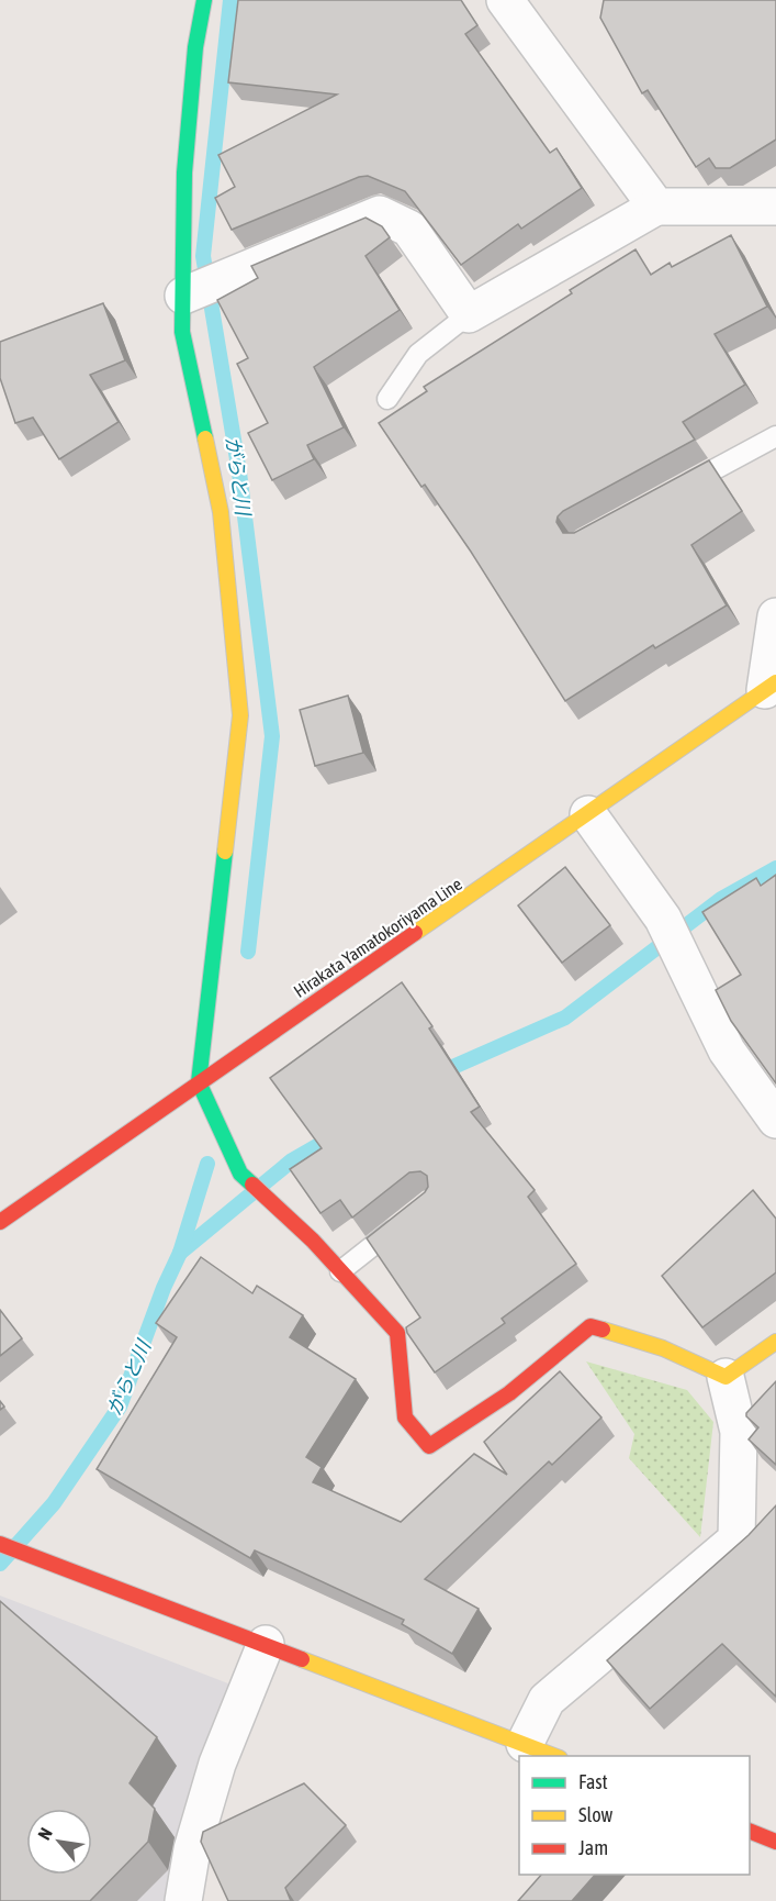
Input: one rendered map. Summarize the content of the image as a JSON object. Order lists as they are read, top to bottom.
{
  "streets": {
    "street": ["Hirakata Yamatokoriyama Line"]
  },
  "water": ["がらと川"],
  "legend": ["Fast", "Slow", "Jam"],
  "north": "top left"
}
